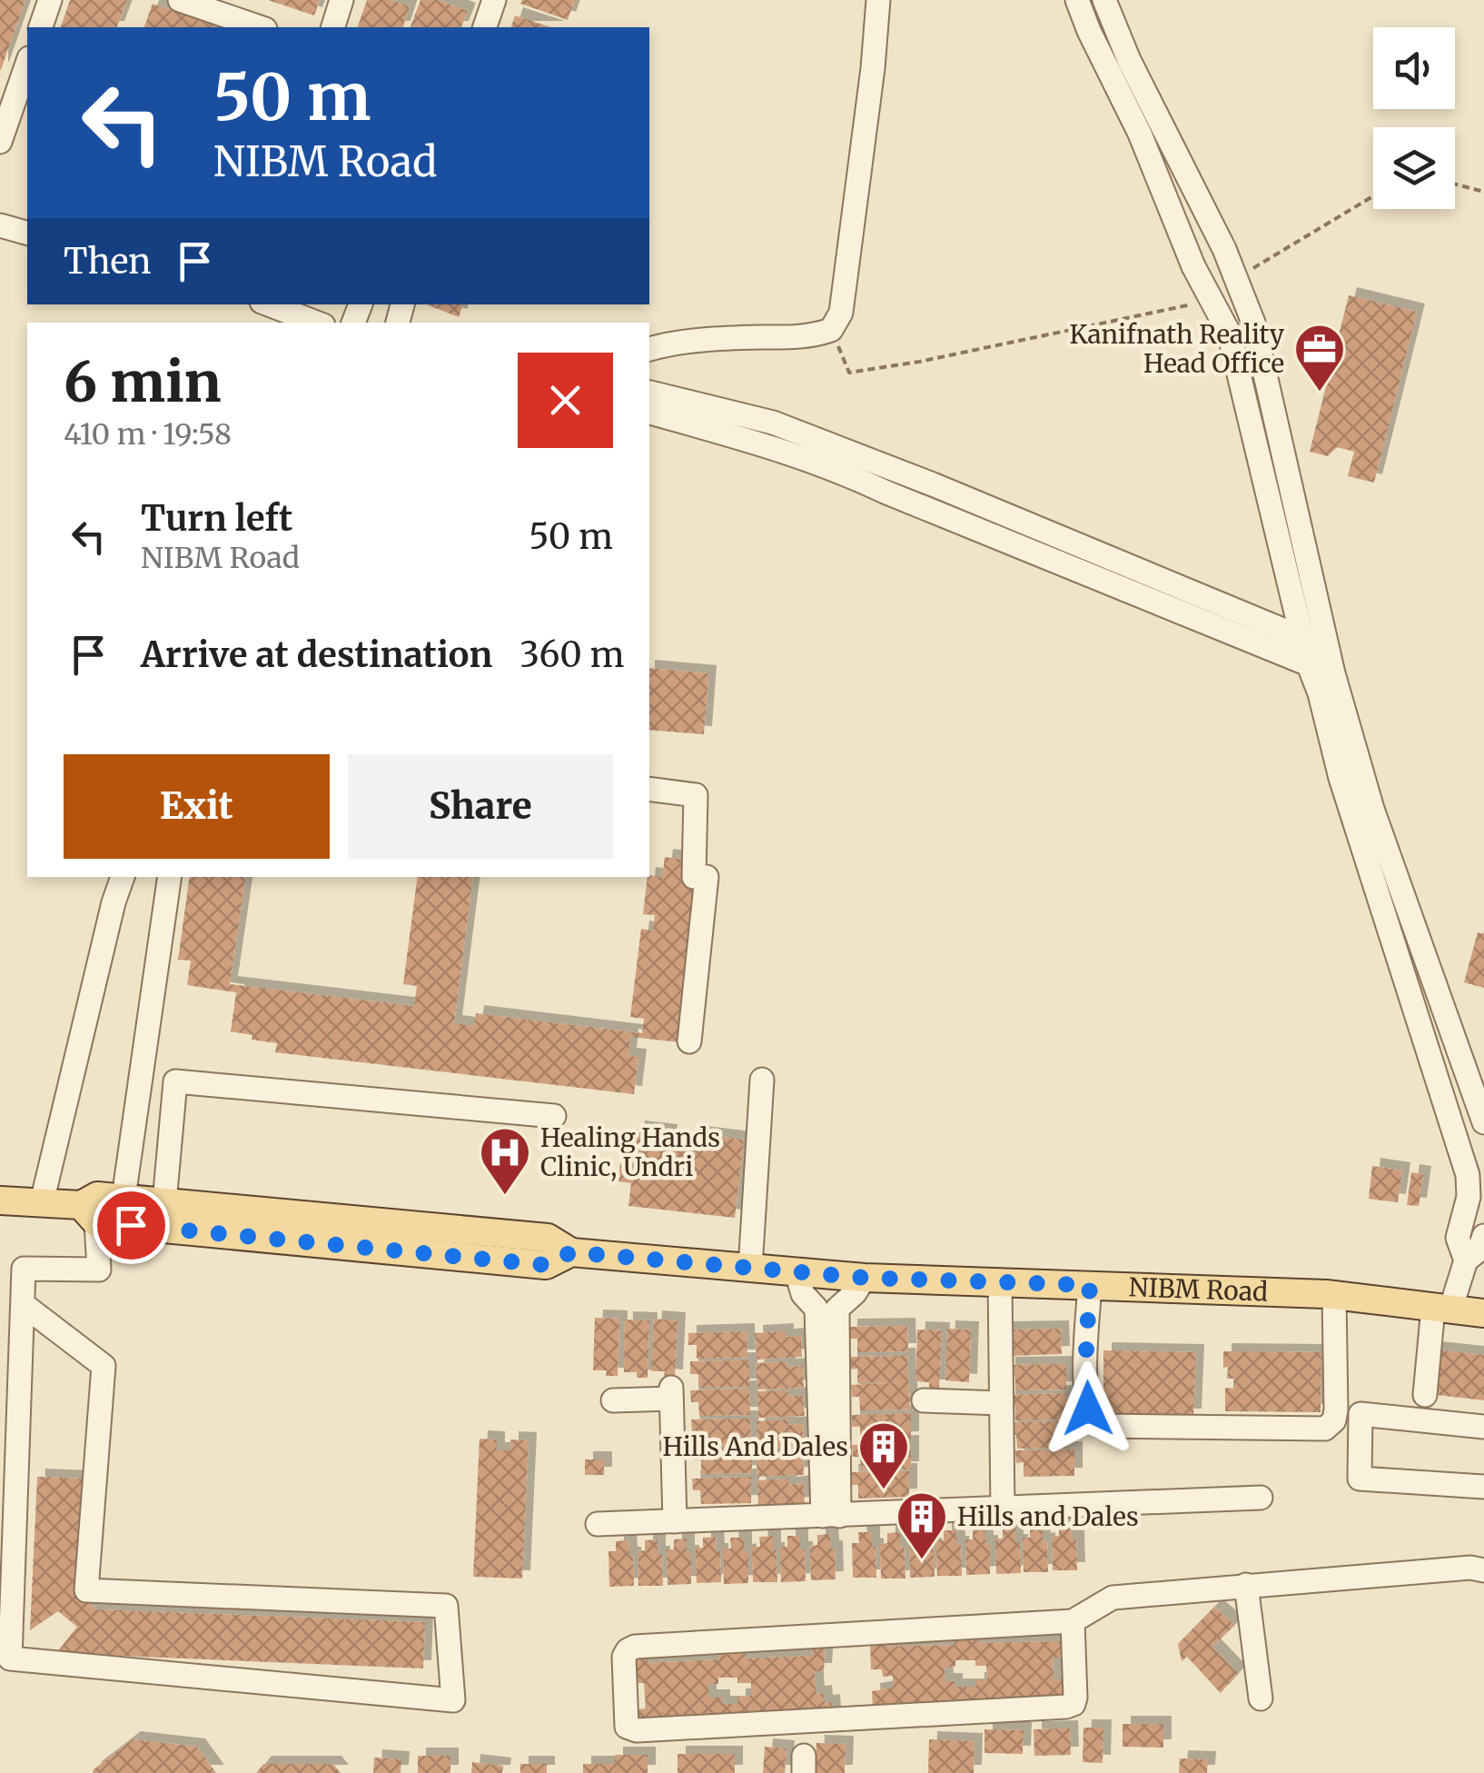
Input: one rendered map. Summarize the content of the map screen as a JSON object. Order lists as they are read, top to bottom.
{
  "streets": {
    "main road": ["NIBM Road"]
  },
  "places": {
    "office": ["Kanifnath Reality Head Office"],
    "hospital": ["Healing Hands Clinic, Undri"],
    "building": ["Hills And Dales", "Hills and Dales"]
  },
  "page": {
    "turn": ["50 m", "NIBM Road"],
    "then": "Then",
    "heading": ["6 min", "410 m · 19:58"],
    "list": [
      {
        "name": "Turn left",
        "note": "NIBM Road",
        "value": "50 m"
      },
      {
        "name": "Arrive at destination",
        "value": "360 m"
      }
    ],
    "buttons": ["Exit", "Share"]
  }
}
